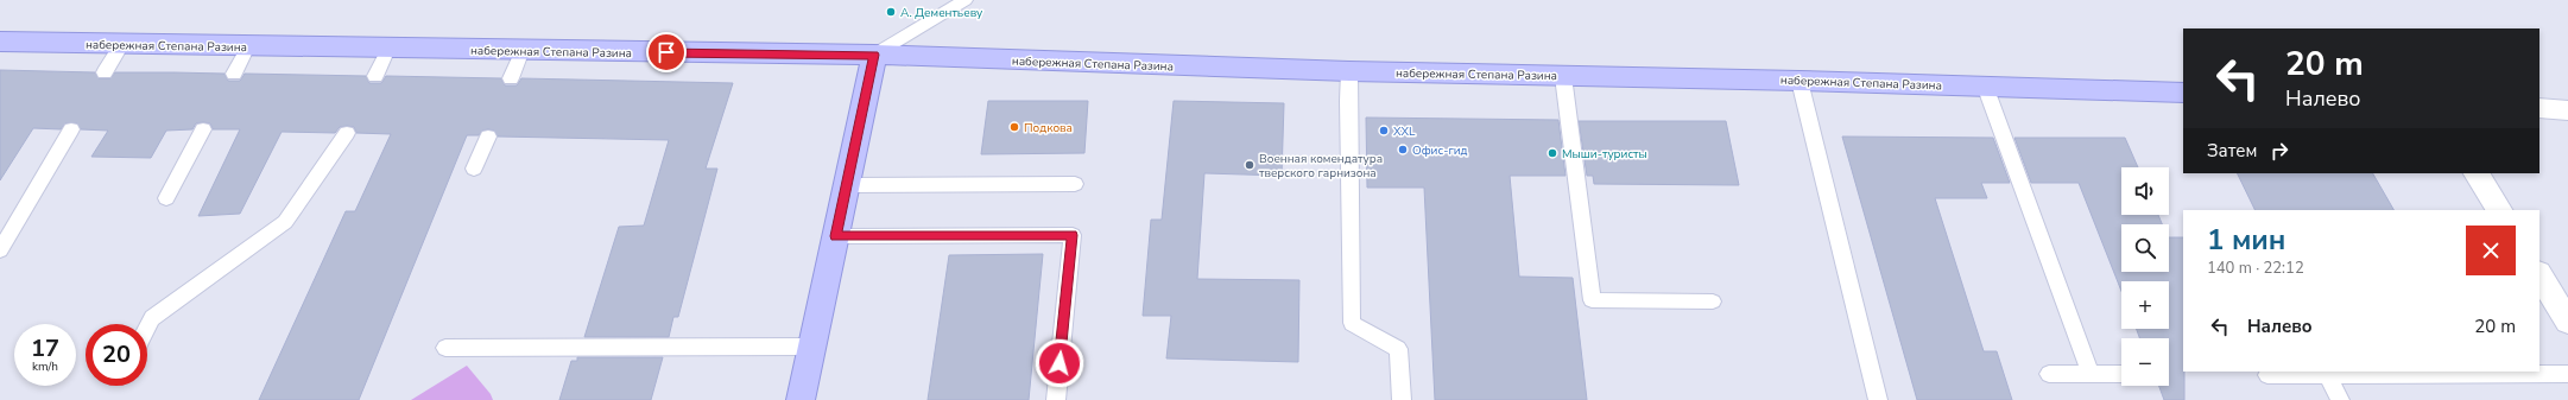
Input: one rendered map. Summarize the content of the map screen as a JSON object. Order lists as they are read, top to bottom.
{
  "streets": {
    "street": ["набережная Степана Разина"]
  },
  "places": [
    "А. Дементьеву",
    "Подкова",
    "XXL",
    "Офис-гид",
    "Мыши-туристы",
    "Военная комендатура тверского гарнизона"
  ],
  "page": {
    "turn": ["20 m", "Налево"],
    "then": "Затем",
    "map_buttons": ["+", "−"],
    "heading": ["1 мин", "140 m · 22:12"],
    "list": [
      {
        "name": "Налево",
        "value": "20 m"
      }
    ],
    "speed": "17 km/h",
    "limit": "20"
  }
}
